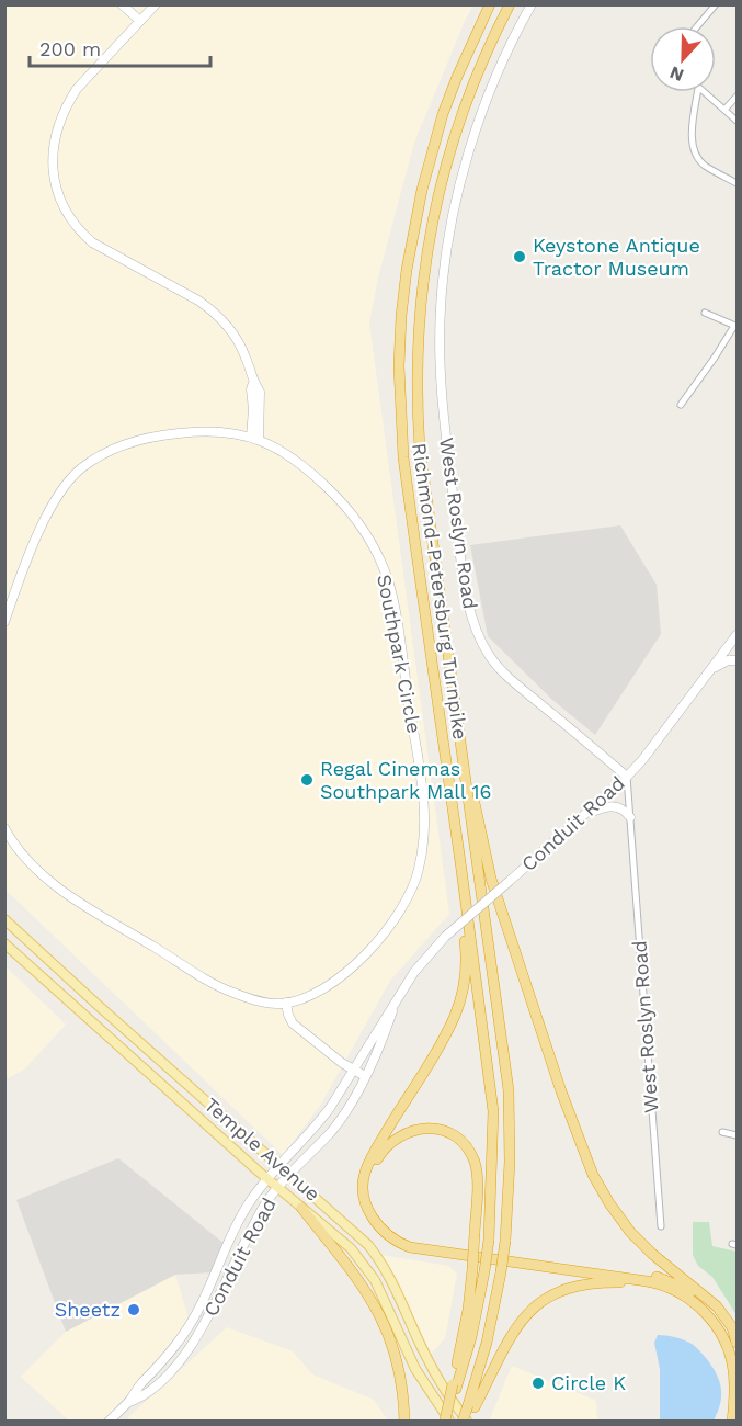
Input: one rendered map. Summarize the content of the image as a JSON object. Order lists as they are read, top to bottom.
{
  "streets": {
    "highway": ["Richmond-Petersburg Turnpike"],
    "main road": [
      "West Roslyn Road",
      "Southpark Circle",
      "Conduit Road",
      "Temple Avenue"
    ]
  },
  "crossings": [
    ["West Roslyn Road", "Conduit Road"],
    ["Richmond-Petersburg Turnpike", "Temple Avenue"],
    ["Conduit Road", "Temple Avenue"]
  ],
  "places": [
    "Keystone Antique Tractor Museum",
    "Regal Cinemas Southpark Mall 16",
    "Sheetz",
    "Circle K"
  ],
  "scale_bar": "200 m",
  "north": "bottom"
}
